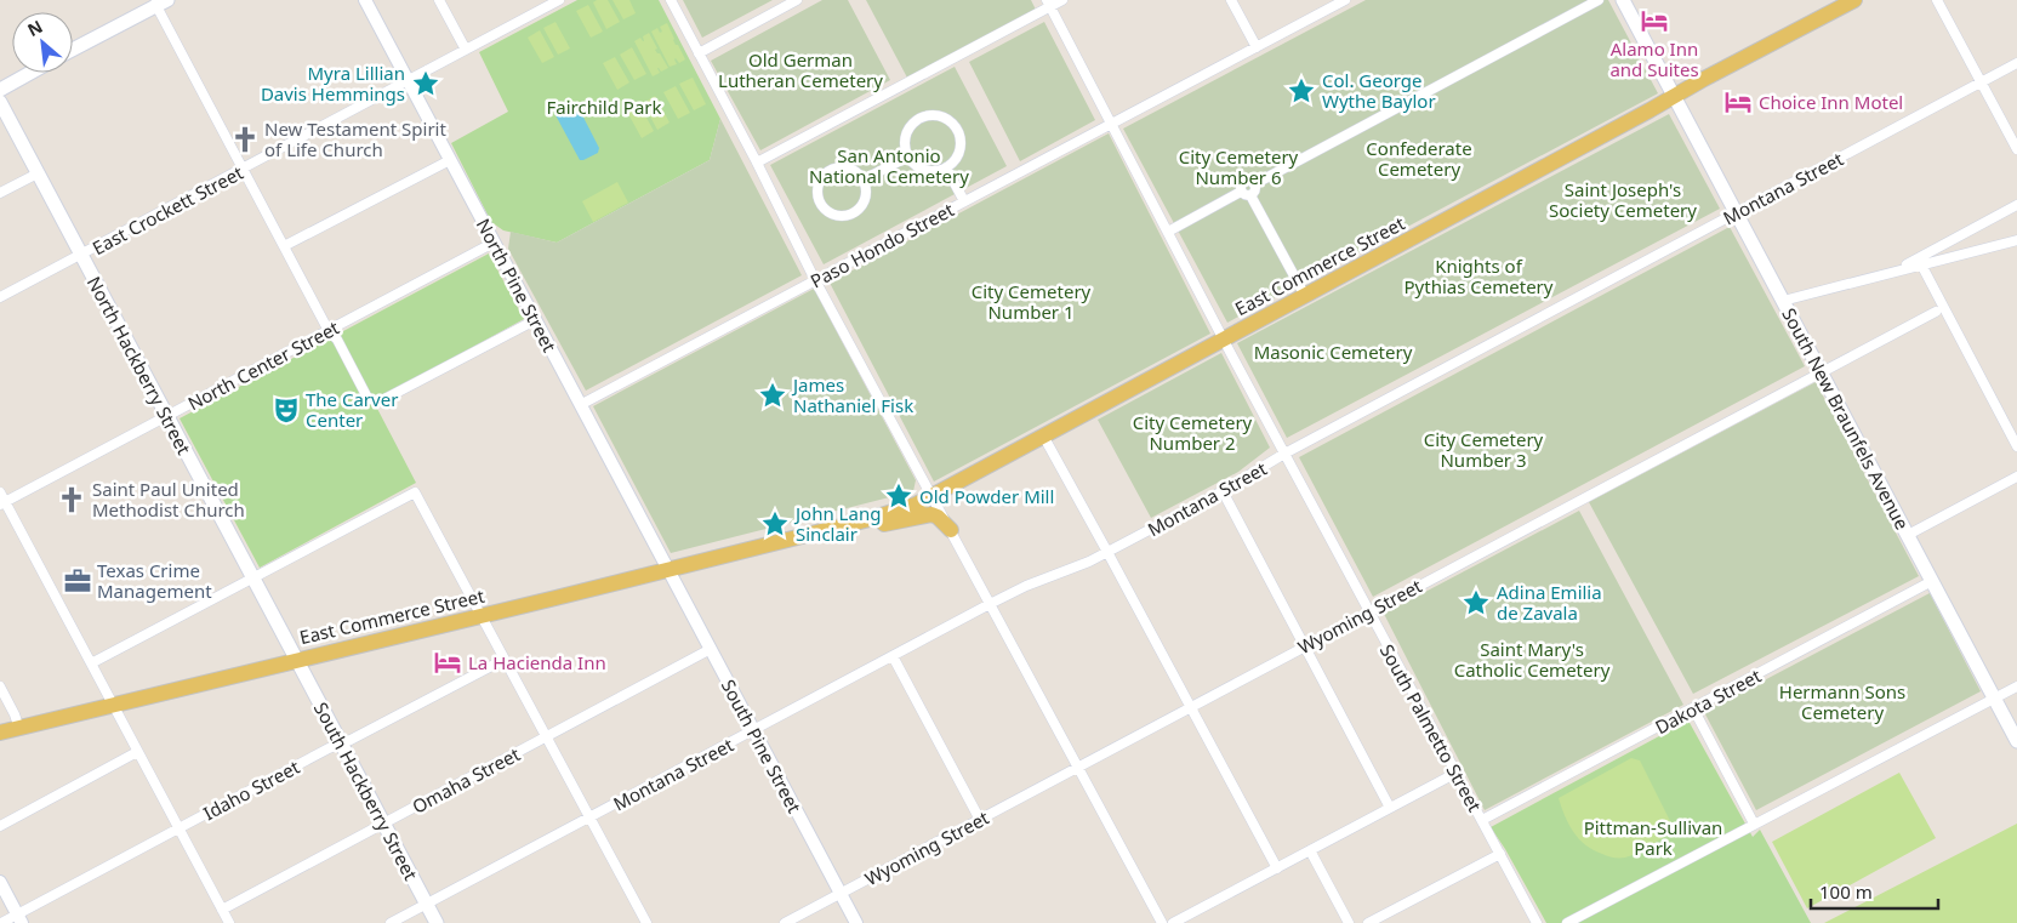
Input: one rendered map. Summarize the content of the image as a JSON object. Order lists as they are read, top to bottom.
{
  "streets": {
    "main road": [
      "East Commerce Street",
      "North Hackberry Street",
      "South New Braunfels Avenue",
      "South Hackberry Street"
    ],
    "street": [
      "Montana Street",
      "East Crockett Street",
      "Paso Hondo Street",
      "North Pine Street",
      "North Center Street",
      "Wyoming Street",
      "Dakota Street",
      "South Palmetto Street",
      "South Pine Street",
      "Omaha Street",
      "Idaho Street"
    ]
  },
  "crossings": [
    ["Montana Street", "South New Braunfels Avenue"],
    ["Montana Street", "South Palmetto Street"],
    ["Montana Street", "South Pine Street"],
    ["Montana Street", "South Hackberry Street"],
    ["East Crockett Street", "North Pine Street"],
    ["East Crockett Street", "North Hackberry Street"],
    ["Paso Hondo Street", "North Pine Street"],
    ["Paso Hondo Street", "South Palmetto Street"],
    ["East Commerce Street", "North Pine Street"],
    ["East Commerce Street", "North Hackberry Street"],
    ["East Commerce Street", "South New Braunfels Avenue"],
    ["East Commerce Street", "South Palmetto Street"],
    ["East Commerce Street", "South Pine Street"],
    ["East Commerce Street", "South Hackberry Street"],
    ["North Pine Street", "North Center Street"],
    ["North Pine Street", "South Pine Street"],
    ["North Hackberry Street", "North Center Street"],
    ["North Hackberry Street", "South Hackberry Street"],
    ["South New Braunfels Avenue", "Wyoming Street"],
    ["South New Braunfels Avenue", "Dakota Street"],
    ["Wyoming Street", "South Palmetto Street"],
    ["Wyoming Street", "South Pine Street"],
    ["Dakota Street", "South Palmetto Street"],
    ["South Pine Street", "Omaha Street"],
    ["Omaha Street", "South Hackberry Street"],
    ["Idaho Street", "South Hackberry Street"]
  ],
  "parks": [
    "Old German Lutheran Cemetery",
    "Fairchild Park",
    "Confederate Cemetery",
    "San Antonio National Cemetery",
    "City Cemetery Number 6",
    "Saint Joseph's Society Cemetery",
    "Knights of Pythias Cemetery",
    "City Cemetery Number 1",
    "Masonic Cemetery",
    "City Cemetery Number 2",
    "City Cemetery Number 3",
    "Saint Mary's Catholic Cemetery",
    "Hermann Sons Cemetery",
    "Pittman-Sullivan Park"
  ],
  "places": {
    "hotel": ["Alamo Inn and Suites", "Choice Inn Motel", "La Hacienda Inn"],
    "place": [
      "Myra Lillian Davis Hemmings",
      "Col. George Wythe Baylor",
      "James Nathaniel Fisk",
      "Old Powder Mill",
      "John Lang Sinclair",
      "Adina Emilia de Zavala"
    ],
    "church": ["New Testament Spirit of Life Church", "Saint Paul United Methodist Church"],
    "theatre": ["The Carver Center"],
    "office": ["Texas Crime Management"]
  },
  "scale_bar": "100 m",
  "north": "top left"
}
